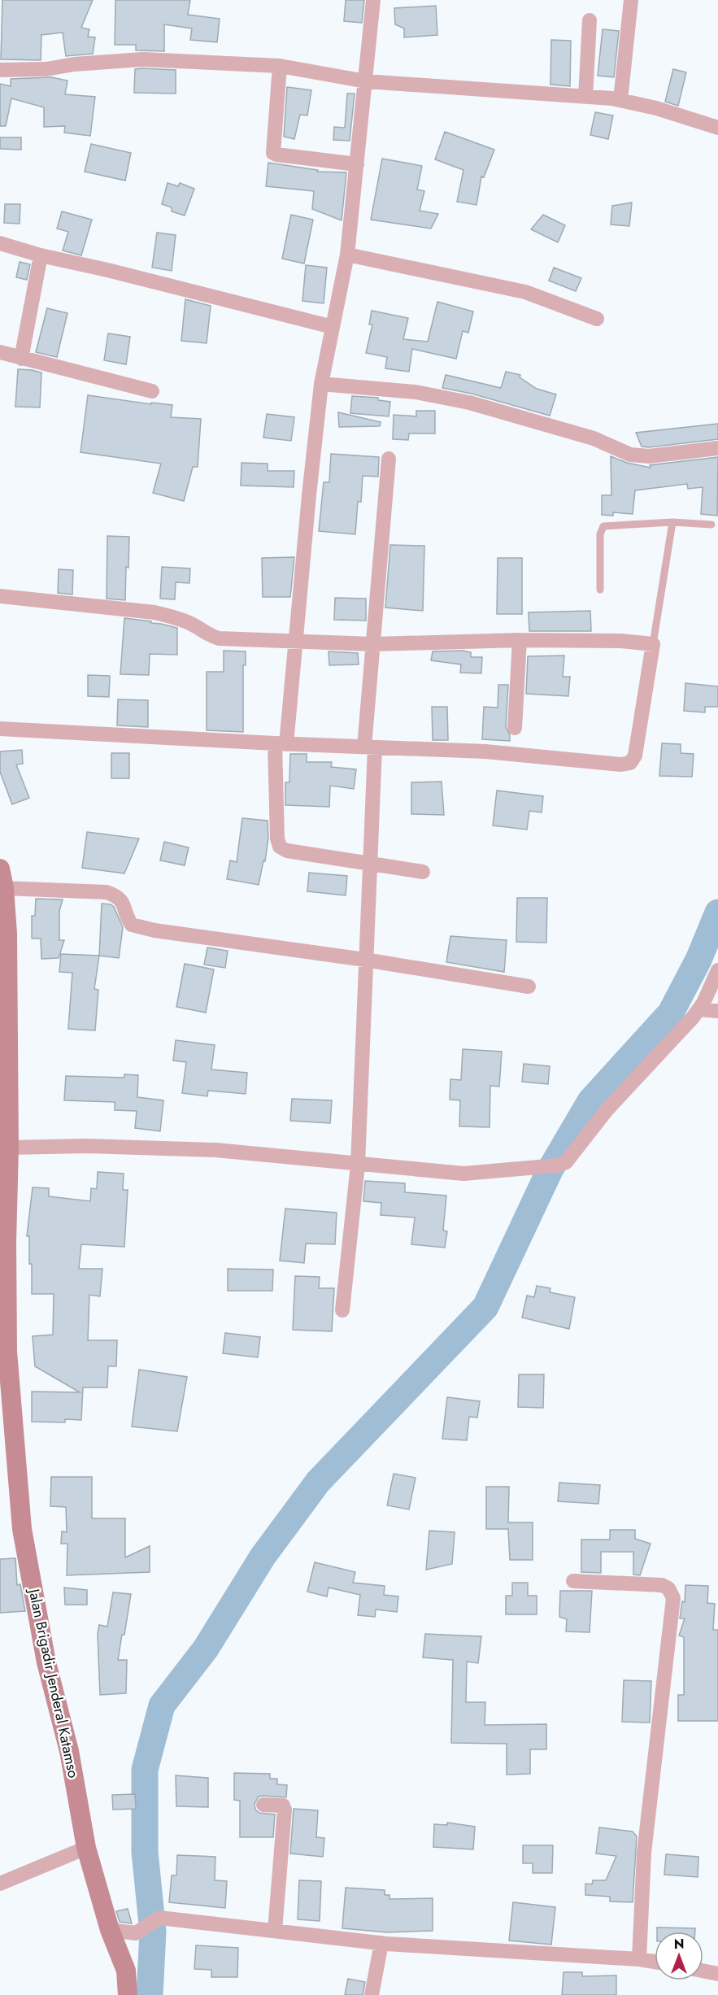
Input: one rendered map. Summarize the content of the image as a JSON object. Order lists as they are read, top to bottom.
{
  "streets": {
    "main road": ["Jalan Brigadir Jenderal Katamso"]
  },
  "north": "top"
}
